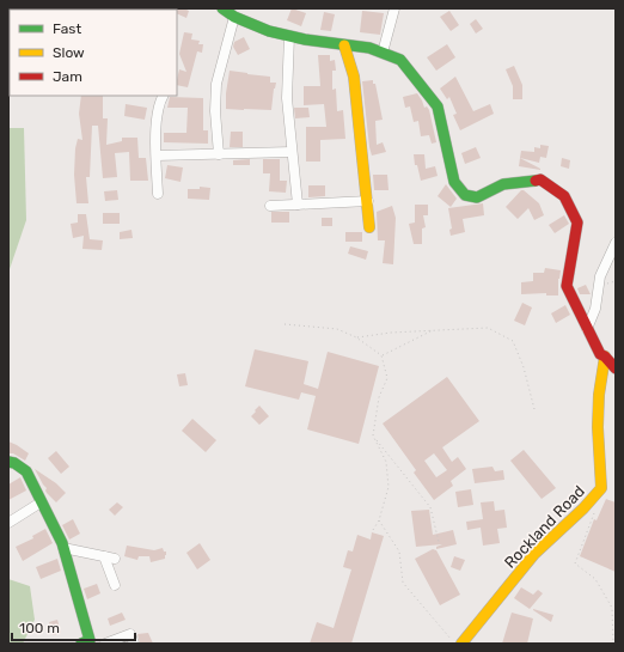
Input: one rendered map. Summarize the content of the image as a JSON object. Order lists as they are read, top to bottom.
{
  "streets": {
    "street": ["Rockland Road"]
  },
  "legend": ["Fast", "Slow", "Jam"],
  "scale_bar": "100 m"
}
